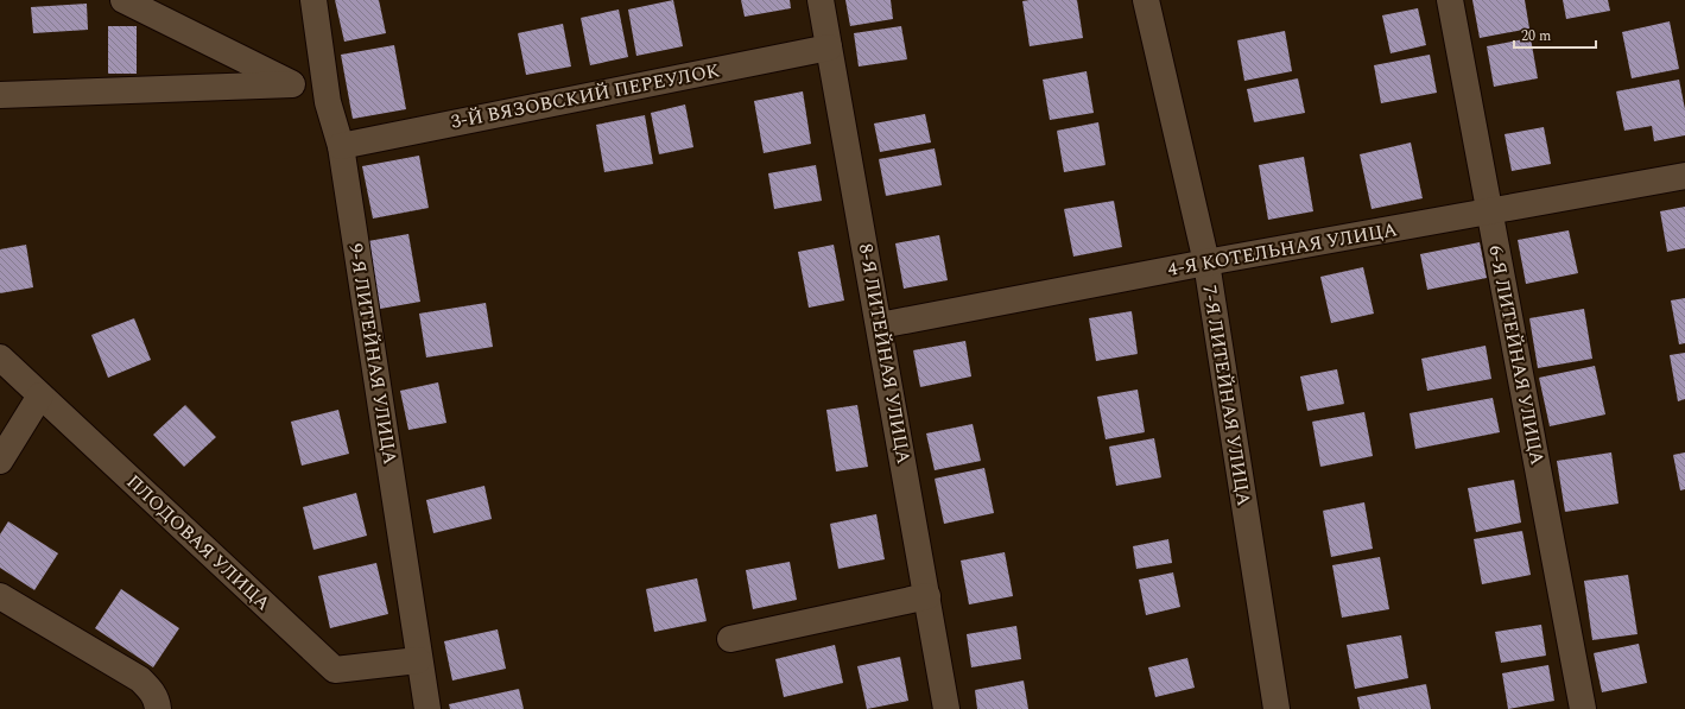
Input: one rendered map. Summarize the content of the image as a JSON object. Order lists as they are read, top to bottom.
{
  "streets": {
    "street": [
      "3-Й ВЯЗОВСКИЙ ПЕРЕУЛОК",
      "4-Я КОТЕЛЬНАЯ УЛИЦА",
      "9-Я ЛИТЕЙНАЯ УЛИЦА",
      "8-Я ЛИТЕЙНАЯ УЛИЦА",
      "6-Я ЛИТЕЙНАЯ УЛИЦА",
      "7-Я ЛИТЕЙНАЯ УЛИЦА",
      "ПЛОДОВАЯ УЛИЦА"
    ]
  },
  "crossings": [
    ["3-Й ВЯЗОВСКИЙ ПЕРЕУЛОК", "9-Я ЛИТЕЙНАЯ УЛИЦА"],
    ["3-Й ВЯЗОВСКИЙ ПЕРЕУЛОК", "8-Я ЛИТЕЙНАЯ УЛИЦА"],
    ["4-Я КОТЕЛЬНАЯ УЛИЦА", "8-Я ЛИТЕЙНАЯ УЛИЦА"],
    ["4-Я КОТЕЛЬНАЯ УЛИЦА", "6-Я ЛИТЕЙНАЯ УЛИЦА"],
    ["4-Я КОТЕЛЬНАЯ УЛИЦА", "7-Я ЛИТЕЙНАЯ УЛИЦА"],
    ["9-Я ЛИТЕЙНАЯ УЛИЦА", "ПЛОДОВАЯ УЛИЦА"]
  ],
  "scale_bar": "20 m"
}
